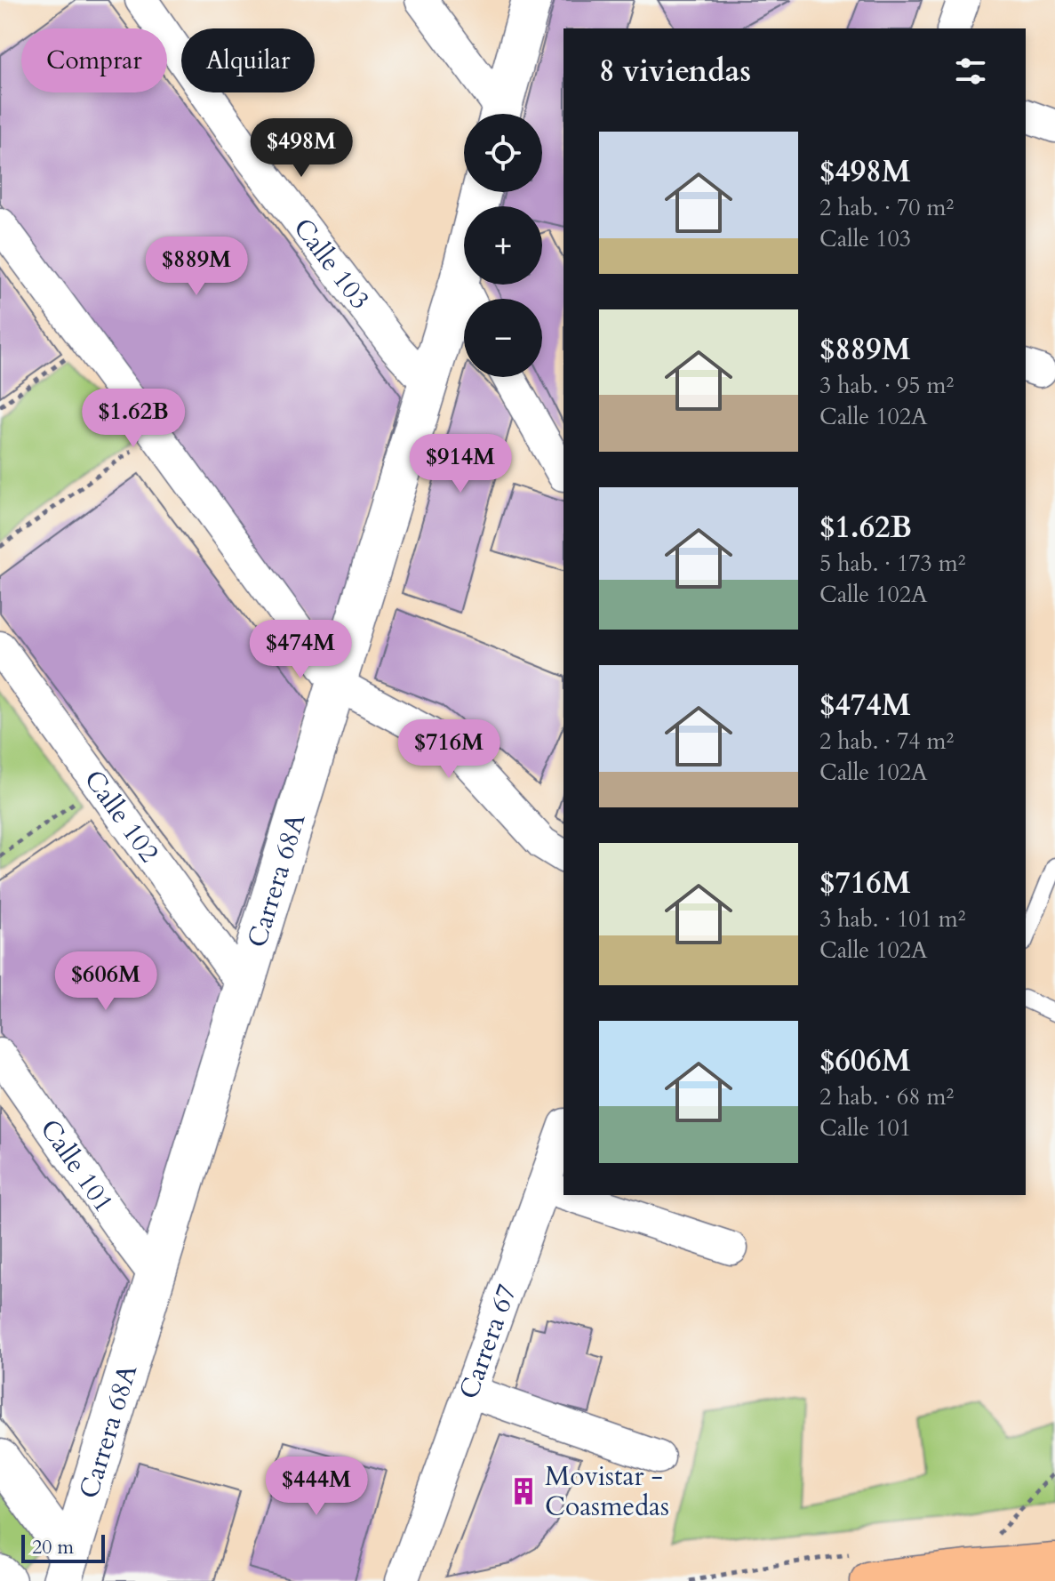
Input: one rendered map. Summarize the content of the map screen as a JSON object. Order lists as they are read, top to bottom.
{
  "streets": {
    "street": [
      "Calle 103",
      "Calle 102",
      "Carrera 68A",
      "Calle 101",
      "Carrera 67"
    ]
  },
  "crossings": [
    ["Calle 103", "Carrera 68A"],
    ["Calle 102", "Carrera 68A"],
    ["Carrera 68A", "Calle 101"]
  ],
  "places": {
    "building": ["Movistar - Coasmedas"]
  },
  "scale_bar": "20 m",
  "page": {
    "chip": ["Comprar", "Alquilar"],
    "heading": "8 viviendas",
    "map_buttons": ["+", "−"],
    "list": [
      {
        "name": "$498M",
        "note": "2 hab. · 70 m² · Calle 103"
      },
      {
        "name": "$889M",
        "note": "3 hab. · 95 m² · Calle 102A"
      },
      {
        "name": "$1.62B",
        "note": "5 hab. · 173 m² · Calle 102A"
      },
      {
        "name": "$474M",
        "note": "2 hab. · 74 m² · Calle 102A"
      },
      {
        "name": "$716M",
        "note": "3 hab. · 101 m² · Calle 102A"
      },
      {
        "name": "$606M",
        "note": "2 hab. · 68 m² · Calle 101"
      }
    ],
    "price": [
      "$498M",
      "$889M",
      "$1.62B",
      "$914M",
      "$474M",
      "$716M",
      "$606M",
      "$444M"
    ],
    "scale": "20 m"
  }
}
